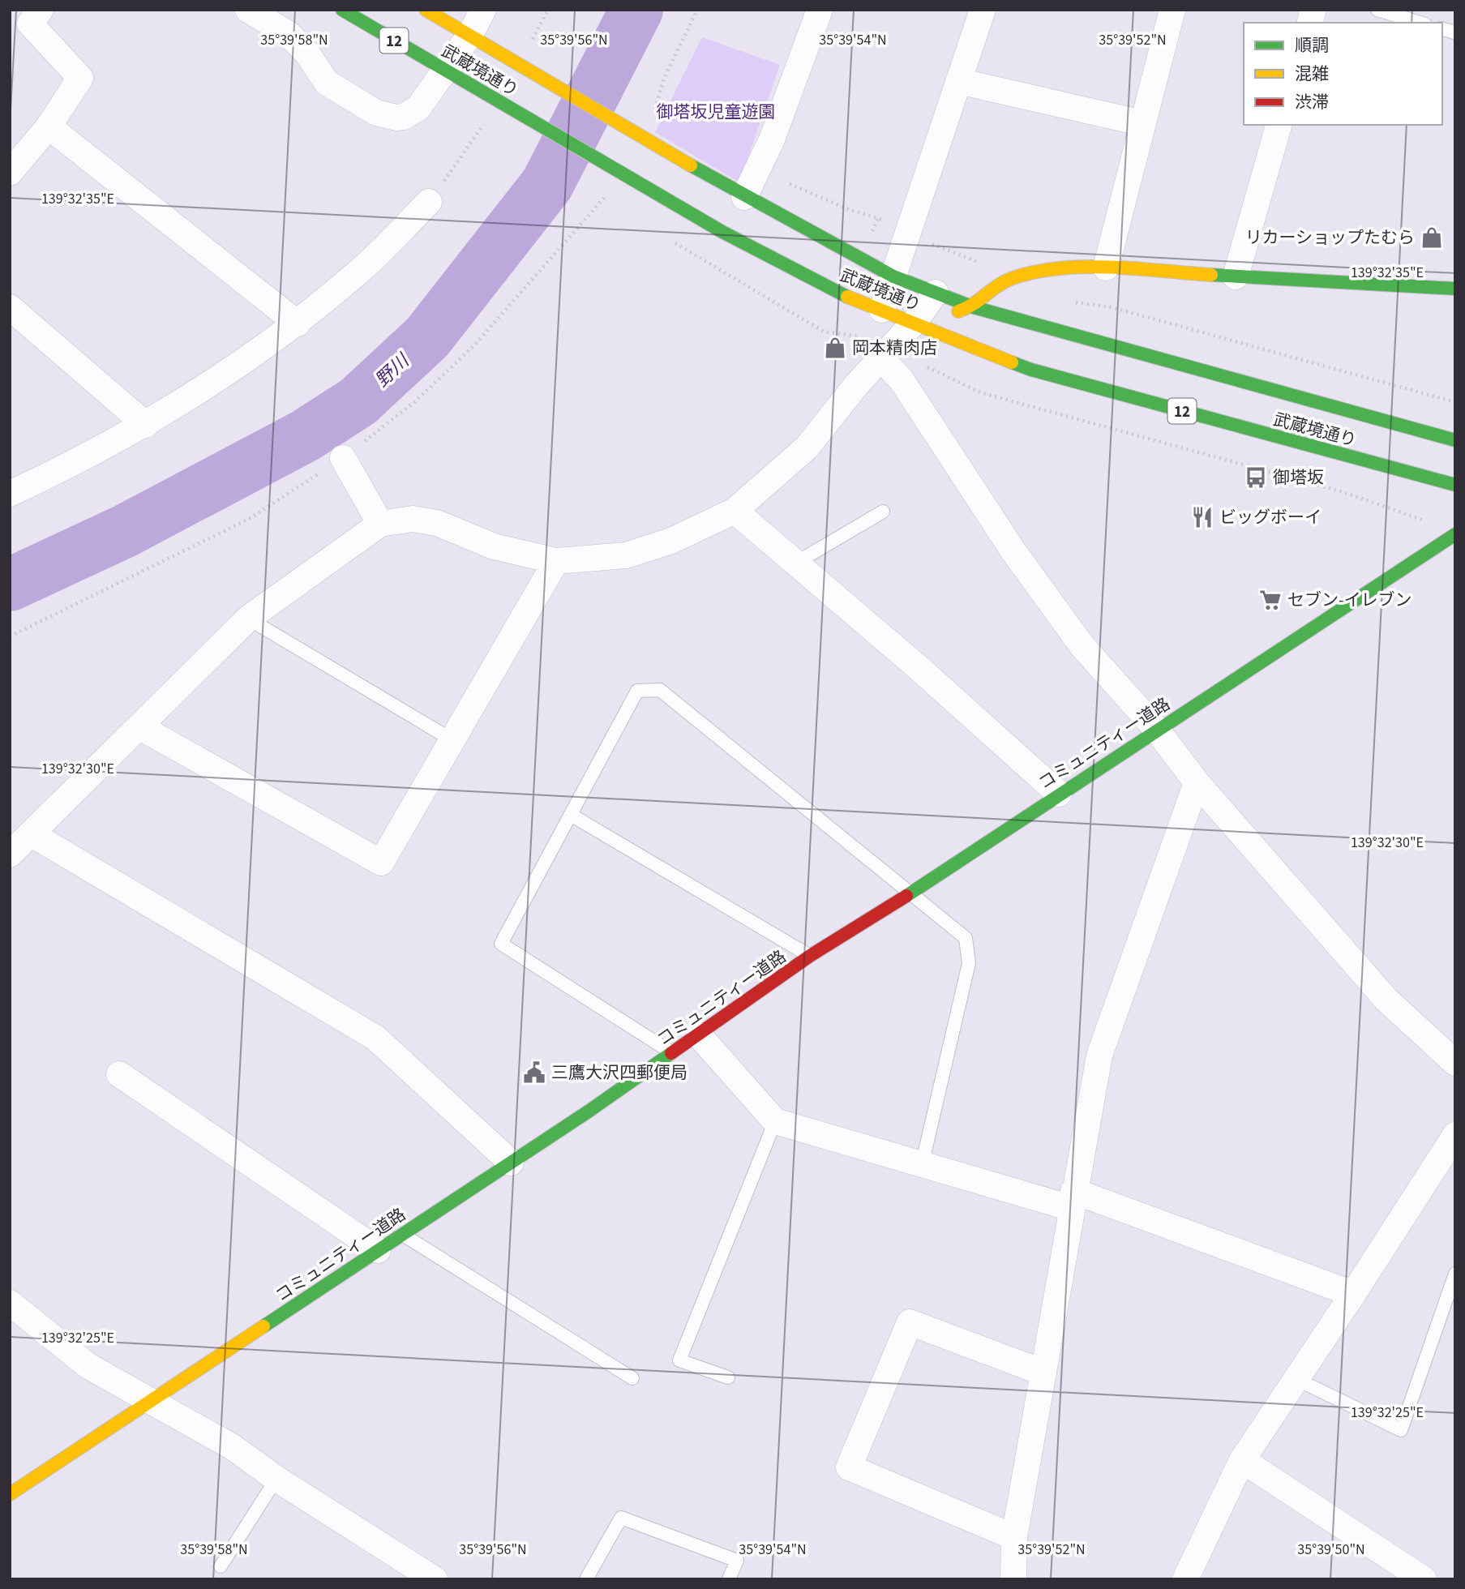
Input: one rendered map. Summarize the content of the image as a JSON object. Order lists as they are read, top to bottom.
{
  "streets": {
    "main road": ["12", "武蔵境通り", "コミュニティー道路"]
  },
  "crossings": [
    ["12", "武蔵境通り"]
  ],
  "water": ["野川"],
  "parks": ["御塔坂児童遊園"],
  "places": {
    "shop": ["リカーショップたむら", "岡本精肉店"],
    "bus stop": ["御塔坂"],
    "restaurant": ["ビッグボーイ"],
    "supermarket": ["セブン-イレブン"],
    "public building": ["三鷹大沢四郵便局"]
  },
  "legend": ["順調", "混雑", "渋滞"],
  "coordinates": [
    "35°39'58\"N",
    "35°39'56\"N",
    "35°39'54\"N",
    "35°39'52\"N",
    "139°32'35\"E",
    "139°32'30\"E",
    "139°32'25\"E",
    "35°39'50\"N"
  ]
}
